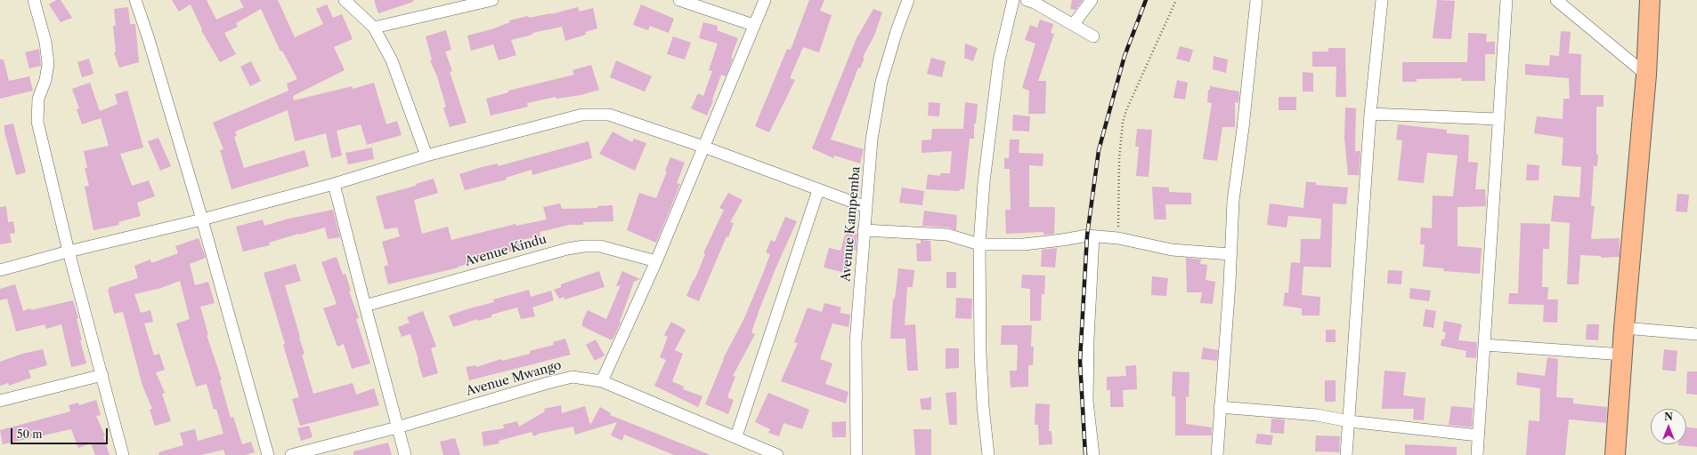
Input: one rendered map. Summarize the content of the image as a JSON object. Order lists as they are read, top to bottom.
{
  "streets": {
    "street": ["Avenue Kampemba", "Avenue Kindu", "Avenue Mwango"]
  },
  "scale_bar": "50 m",
  "north": "top"
}
